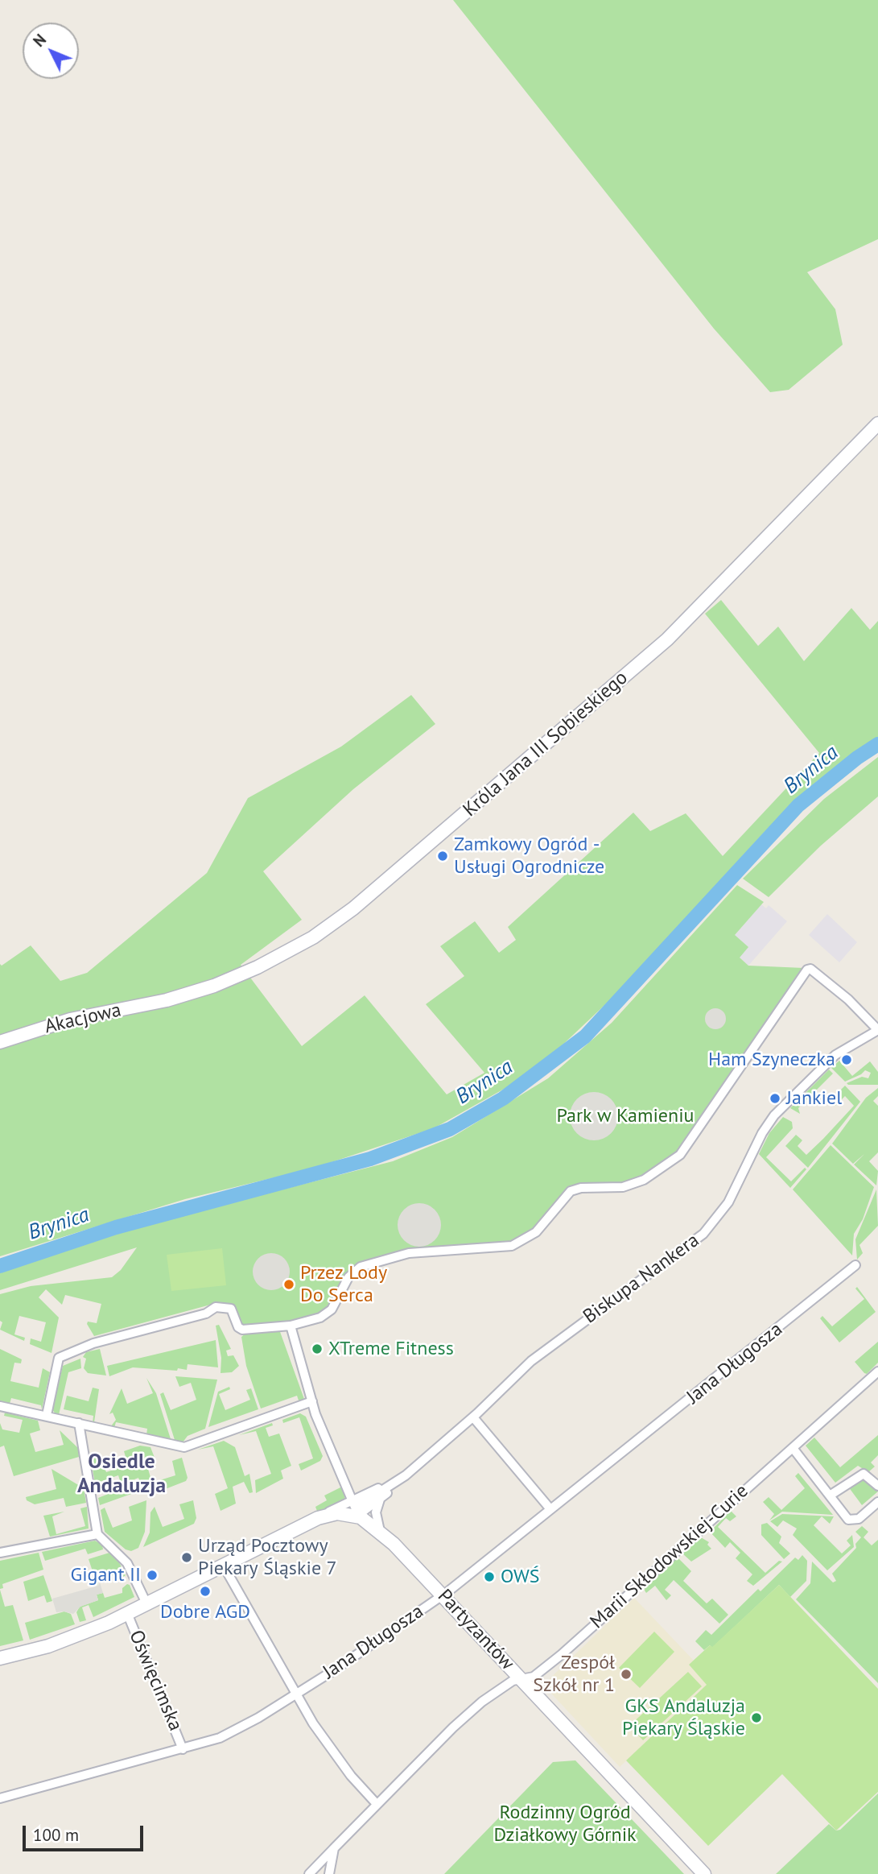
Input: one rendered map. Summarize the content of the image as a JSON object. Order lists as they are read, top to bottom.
{
  "streets": {
    "street": [
      "Króla Jana III Sobieskiego",
      "Akacjowa",
      "Biskupa Nankera",
      "Jana Długosza",
      "Marii Skłodowskiej-Curie",
      "Partyzantów",
      "Oświęcimska"
    ]
  },
  "crossings": [
    ["Króla Jana III Sobieskiego", "Akacjowa"],
    ["Biskupa Nankera", "Partyzantów"],
    ["Biskupa Nankera", "Oświęcimska"],
    ["Jana Długosza", "Partyzantów"],
    ["Jana Długosza", "Oświęcimska"],
    ["Marii Skłodowskiej-Curie", "Partyzantów"],
    ["Partyzantów", "Oświęcimska"]
  ],
  "districts": ["Osiedle Andaluzja"],
  "water": ["Brynica"],
  "parks": ["Park w Kamieniu", "Rodzinny Ogród Działkowy Górnik"],
  "places": [
    "Zamkowy Ogród - Usługi Ogrodnicze",
    "Ham Szyneczka",
    "Jankiel",
    "Przez Lody Do Serca",
    "XTreme Fitness",
    "Urząd Pocztowy Piekary Śląskie 7",
    "Gigant II",
    "OWŚ",
    "Dobre AGD",
    "Zespół Szkół nr 1",
    "GKS Andaluzja Piekary Śląskie"
  ],
  "scale_bar": "100 m",
  "north": "top left"
}
